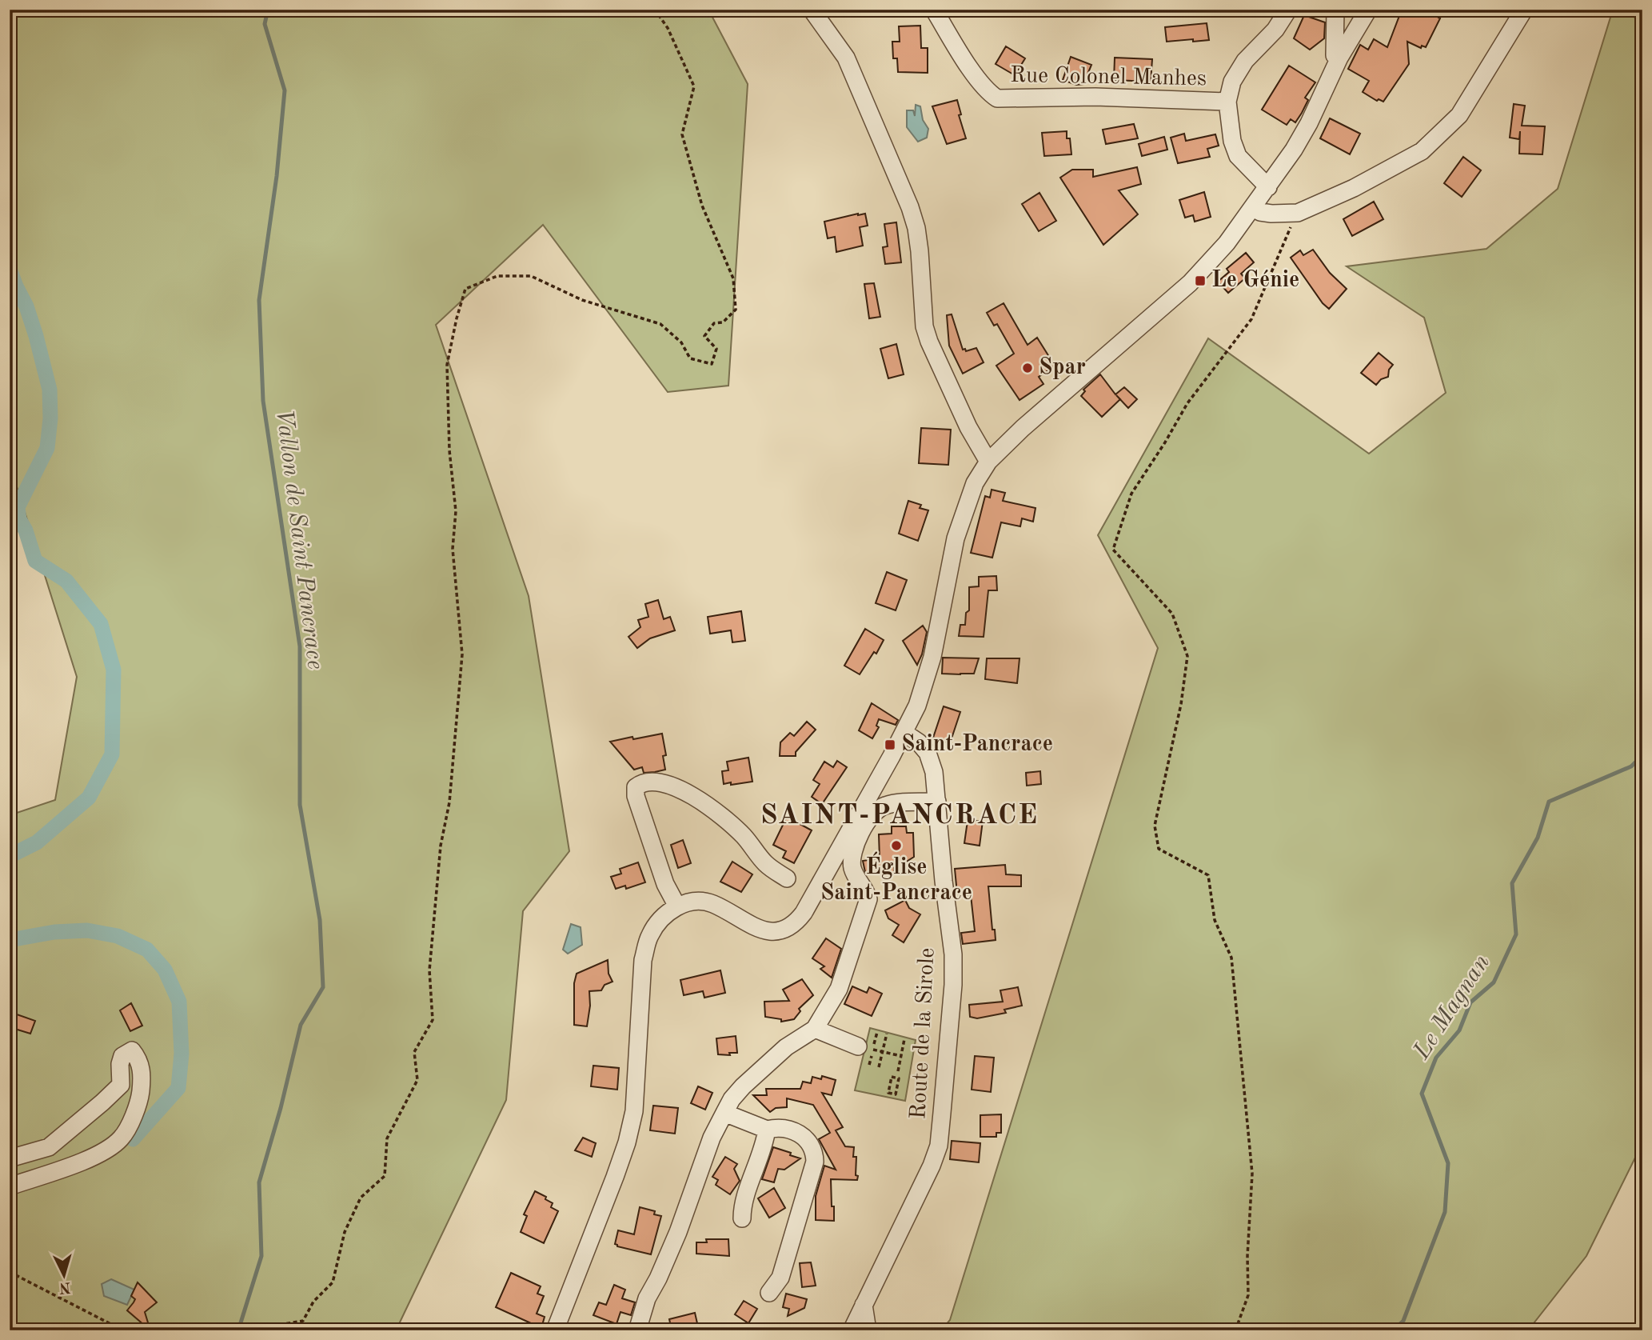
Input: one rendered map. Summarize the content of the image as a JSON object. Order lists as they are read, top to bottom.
{
  "streets": {
    "street": ["Rue Colonel Manhes", "Route de la Sirole"]
  },
  "districts": ["SAINT-PANCRACE"],
  "water": ["Vallon de Saint Pancrace", "Le Magnan"],
  "places": {
    "transit": ["Le Génie", "Saint-Pancrace"],
    "other": ["Spar", "Église Saint-Pancrace"]
  },
  "north": "bottom"
}
